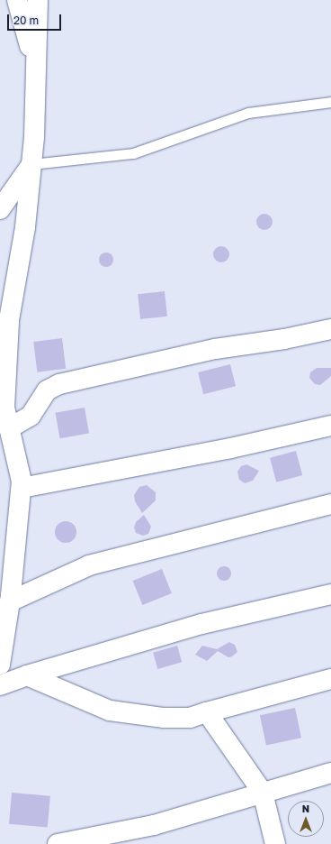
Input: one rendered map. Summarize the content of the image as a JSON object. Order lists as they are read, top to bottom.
{
  "scale_bar": "20 m",
  "north": "top"
}
